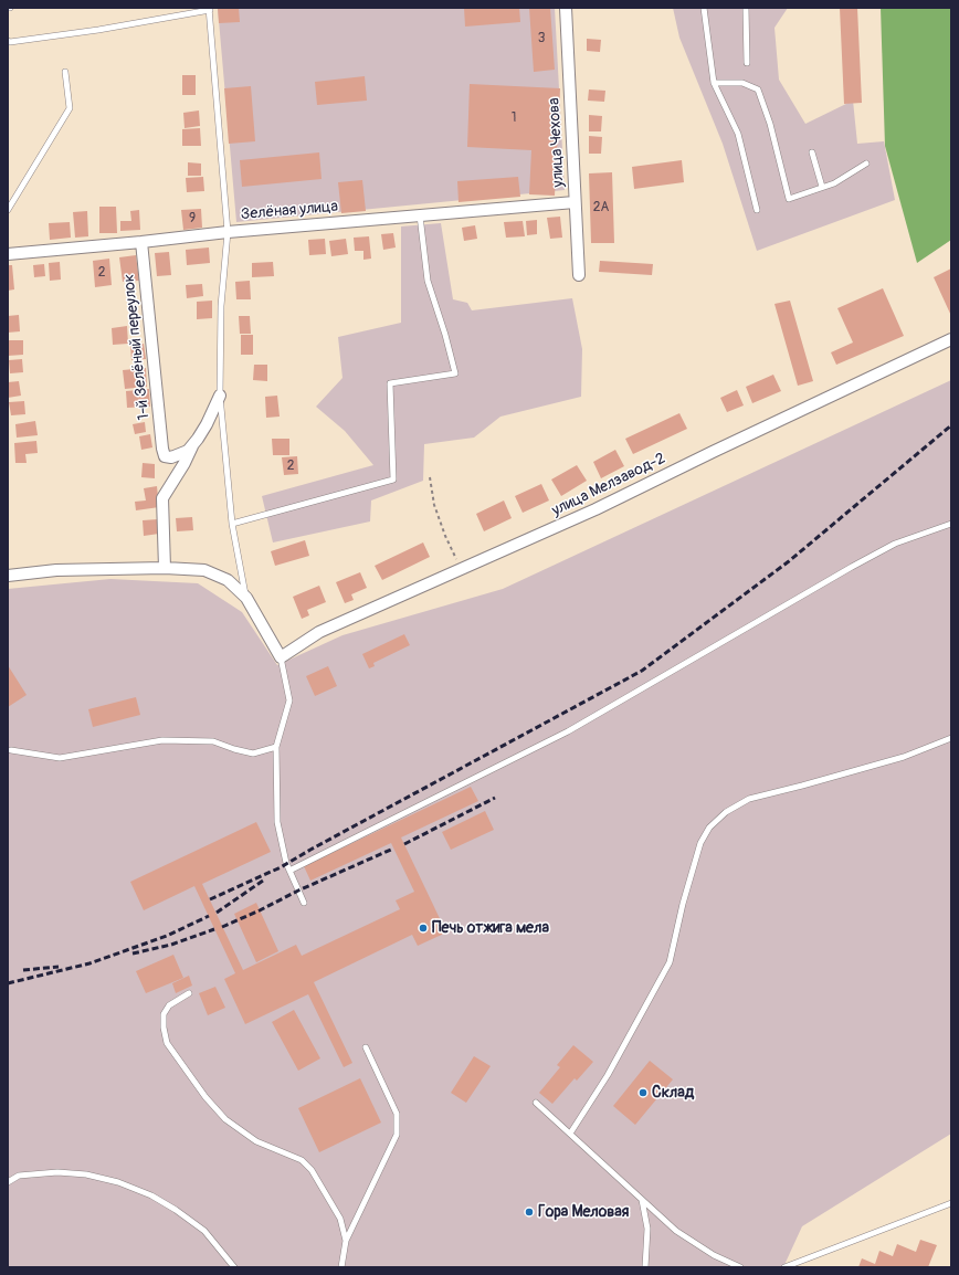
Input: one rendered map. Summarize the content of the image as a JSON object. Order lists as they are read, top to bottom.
{
  "streets": {
    "street": [
      "улица Чехова",
      "Зелёная улица",
      "1-й Зелёный переулок",
      "улица Мелзавод-2"
    ]
  },
  "crossings": [
    ["улица Чехова", "Зелёная улица"],
    ["Зелёная улица", "1-й Зелёный переулок"]
  ],
  "places": ["Печь отжига мела", "Склад", "Гора Меловая"],
  "house_numbers": [
    "3",
    "1",
    "2А",
    "9",
    "2",
    "2"
  ]
}
